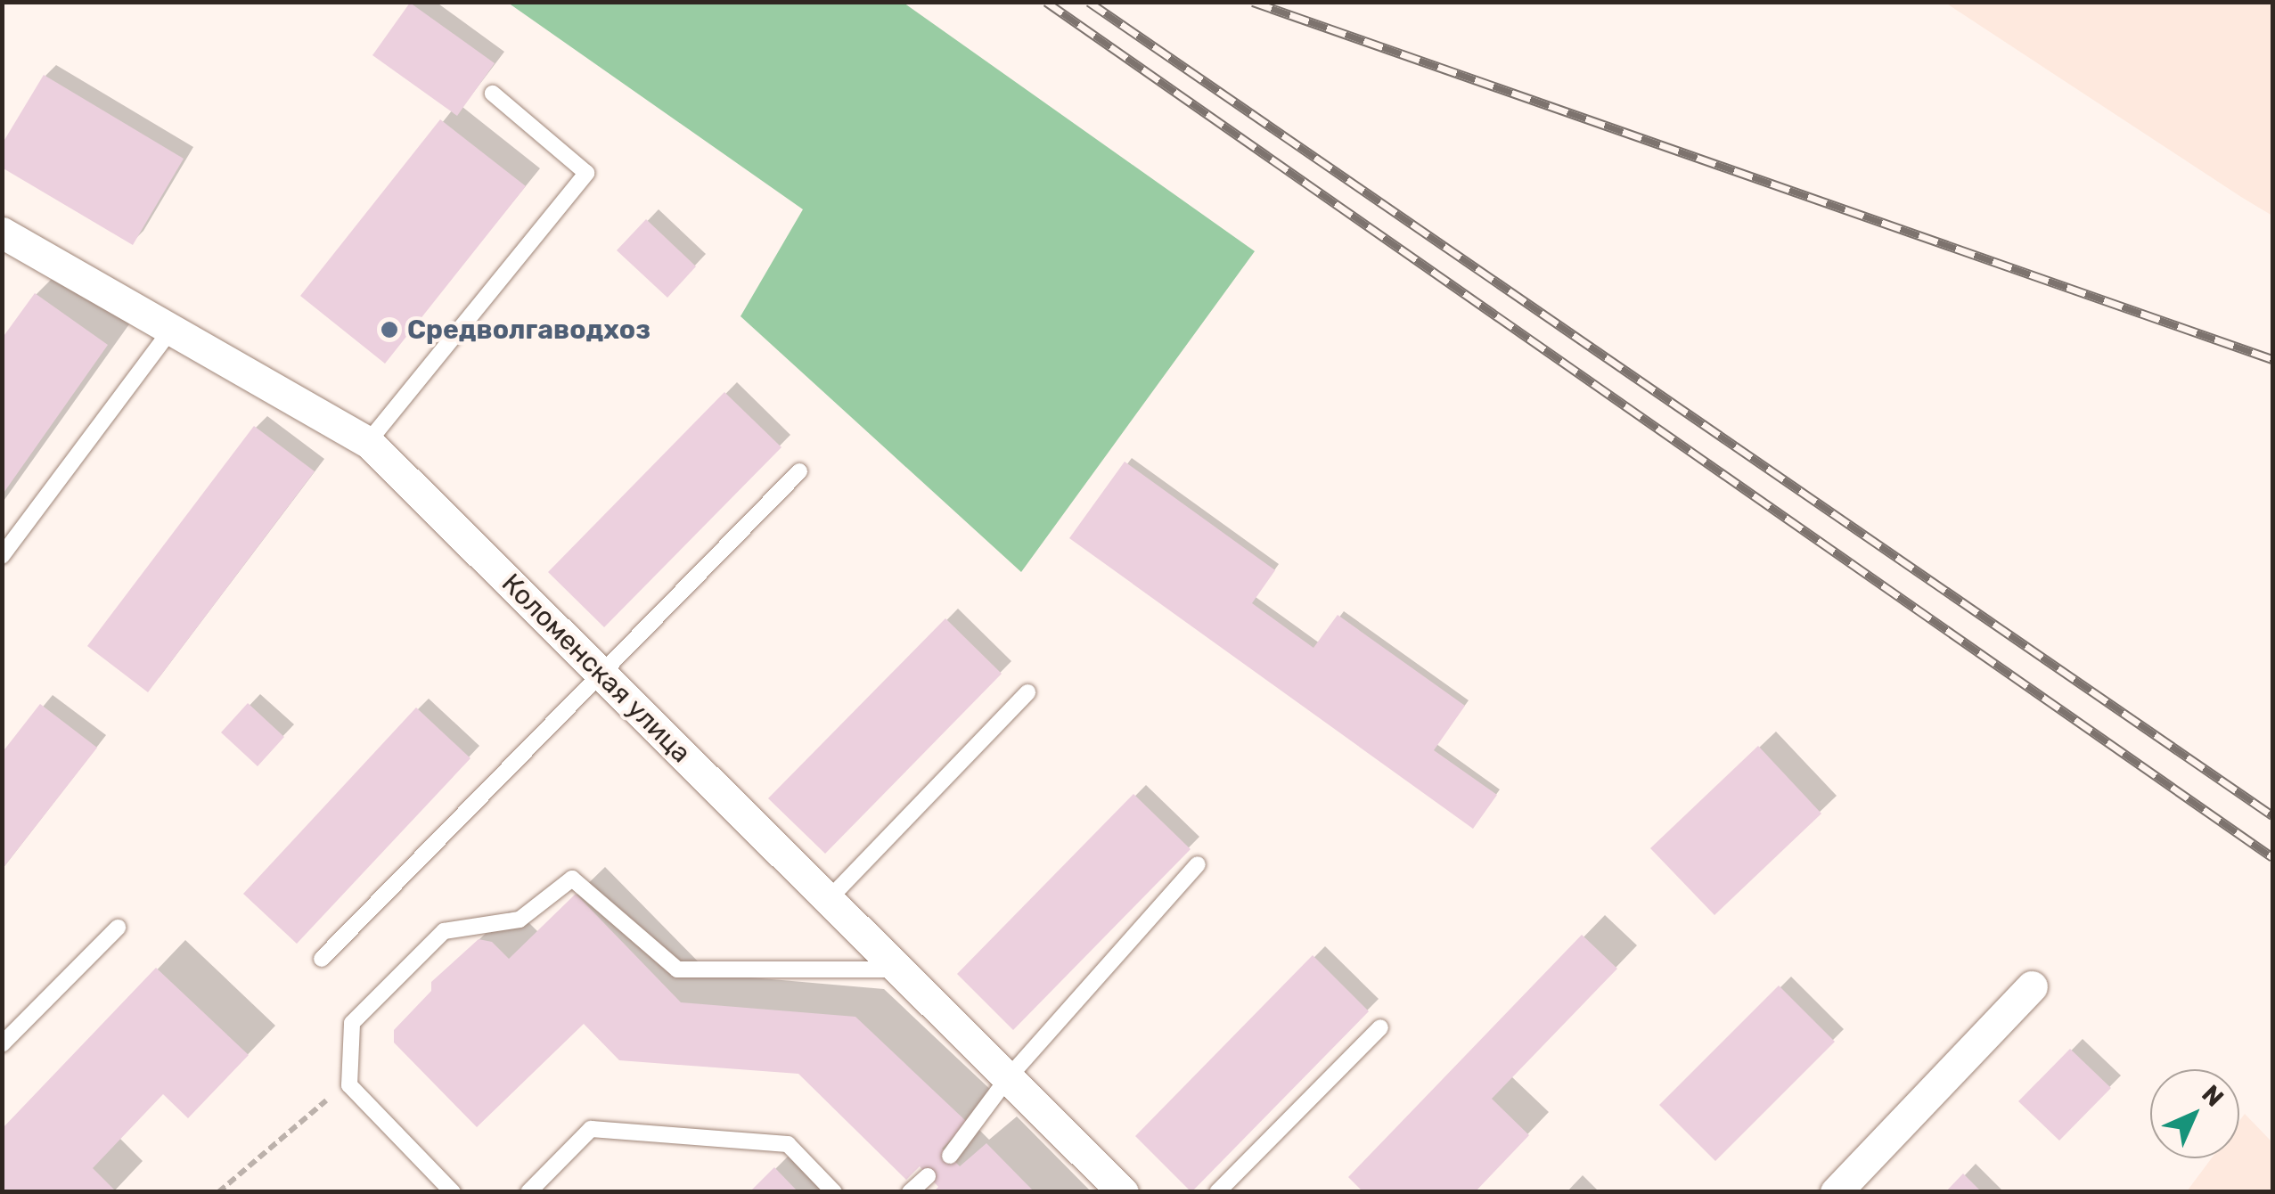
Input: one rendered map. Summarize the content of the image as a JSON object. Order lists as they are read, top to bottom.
{
  "streets": {
    "street": ["Коломенская улица"]
  },
  "places": ["Средволгаводхоз"],
  "north": "top right"
}
